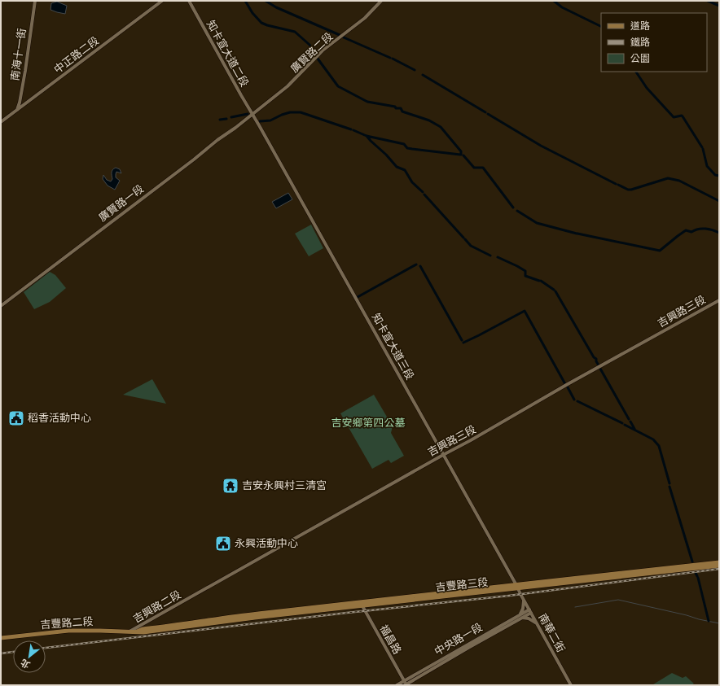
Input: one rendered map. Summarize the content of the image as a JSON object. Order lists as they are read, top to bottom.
{
  "streets": {
    "main road": ["吉豐路三段", "吉豐路二段"],
    "street": [
      "廣賢路二段",
      "知卡宣大道二段",
      "南海十一街",
      "中正路二段",
      "廣賢路一段",
      "吉興路三段",
      "知卡宣大道三段",
      "吉興路二段",
      "南華二街",
      "福昌路",
      "中央路一段"
    ]
  },
  "crossings": [
    ["廣賢路二段", "知卡宣大道二段"],
    ["廣賢路二段", "廣賢路一段"],
    ["廣賢路二段", "知卡宣大道三段"],
    ["知卡宣大道二段", "廣賢路一段"],
    ["知卡宣大道二段", "知卡宣大道三段"],
    ["南海十一街", "中正路二段"],
    ["廣賢路一段", "知卡宣大道三段"],
    ["吉興路三段", "知卡宣大道三段"],
    ["吉興路三段", "吉興路二段"],
    ["知卡宣大道三段", "吉豐路三段"],
    ["知卡宣大道三段", "南華二街"],
    ["吉豐路三段", "吉豐路二段"],
    ["吉豐路三段", "南華二街"],
    ["吉豐路三段", "福昌路"],
    ["吉興路二段", "吉豐路二段"],
    ["南華二街", "中央路一段"],
    ["福昌路", "中央路一段"]
  ],
  "parks": ["吉安鄉第四公墓"],
  "places": {
    "public building": ["稻香活動中心", "永興活動中心"],
    "temple": ["吉安永興村三清宮"]
  },
  "legend": ["道路", "鐵路", "公園"],
  "north": "bottom left"
}
